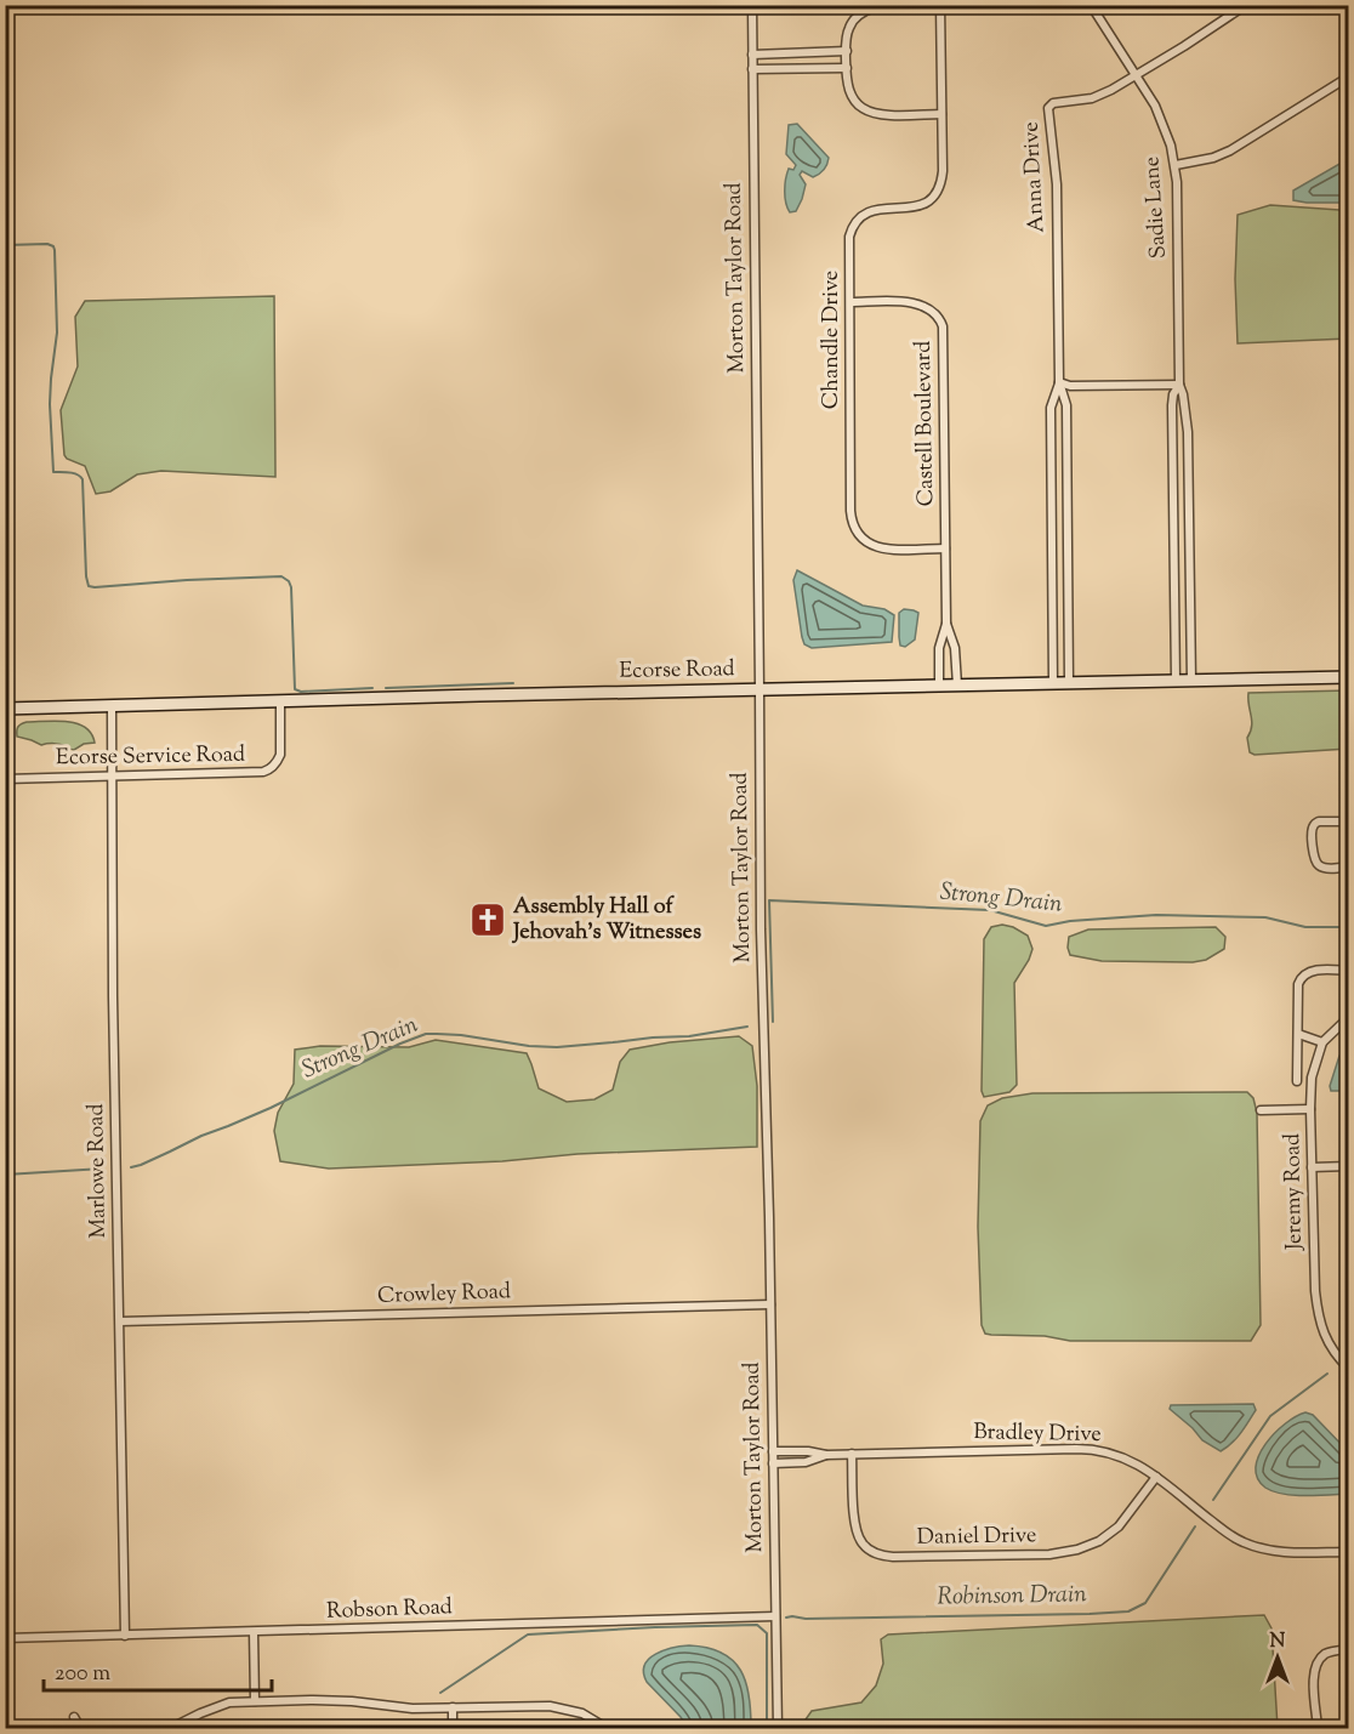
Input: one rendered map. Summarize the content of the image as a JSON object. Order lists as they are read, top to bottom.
{
  "streets": {
    "main road": ["Ecorse Road"],
    "street": [
      "Anna Drive",
      "Sadie Lane",
      "Morton Taylor Road",
      "Chandle Drive",
      "Castell Boulevard",
      "Ecorse Service Road",
      "Marlowe Road",
      "Jeremy Road",
      "Crowley Road",
      "Bradley Drive",
      "Daniel Drive",
      "Robson Road"
    ]
  },
  "crossings": [
    ["Anna Drive", "Sadie Lane"],
    ["Anna Drive", "Ecorse Road"],
    ["Sadie Lane", "Ecorse Road"],
    ["Morton Taylor Road", "Ecorse Road"],
    ["Morton Taylor Road", "Crowley Road"],
    ["Morton Taylor Road", "Bradley Drive"],
    ["Morton Taylor Road", "Robson Road"],
    ["Chandle Drive", "Castell Boulevard"],
    ["Castell Boulevard", "Ecorse Road"],
    ["Ecorse Road", "Ecorse Service Road"],
    ["Ecorse Road", "Marlowe Road"],
    ["Ecorse Service Road", "Marlowe Road"],
    ["Marlowe Road", "Crowley Road"],
    ["Marlowe Road", "Robson Road"],
    ["Bradley Drive", "Daniel Drive"]
  ],
  "water": ["Strong Drain", "Robinson Drain"],
  "places": {
    "church": ["Assembly Hall of Jehovah's Witnesses"]
  },
  "scale_bar": "200 m",
  "north": "top"
}
